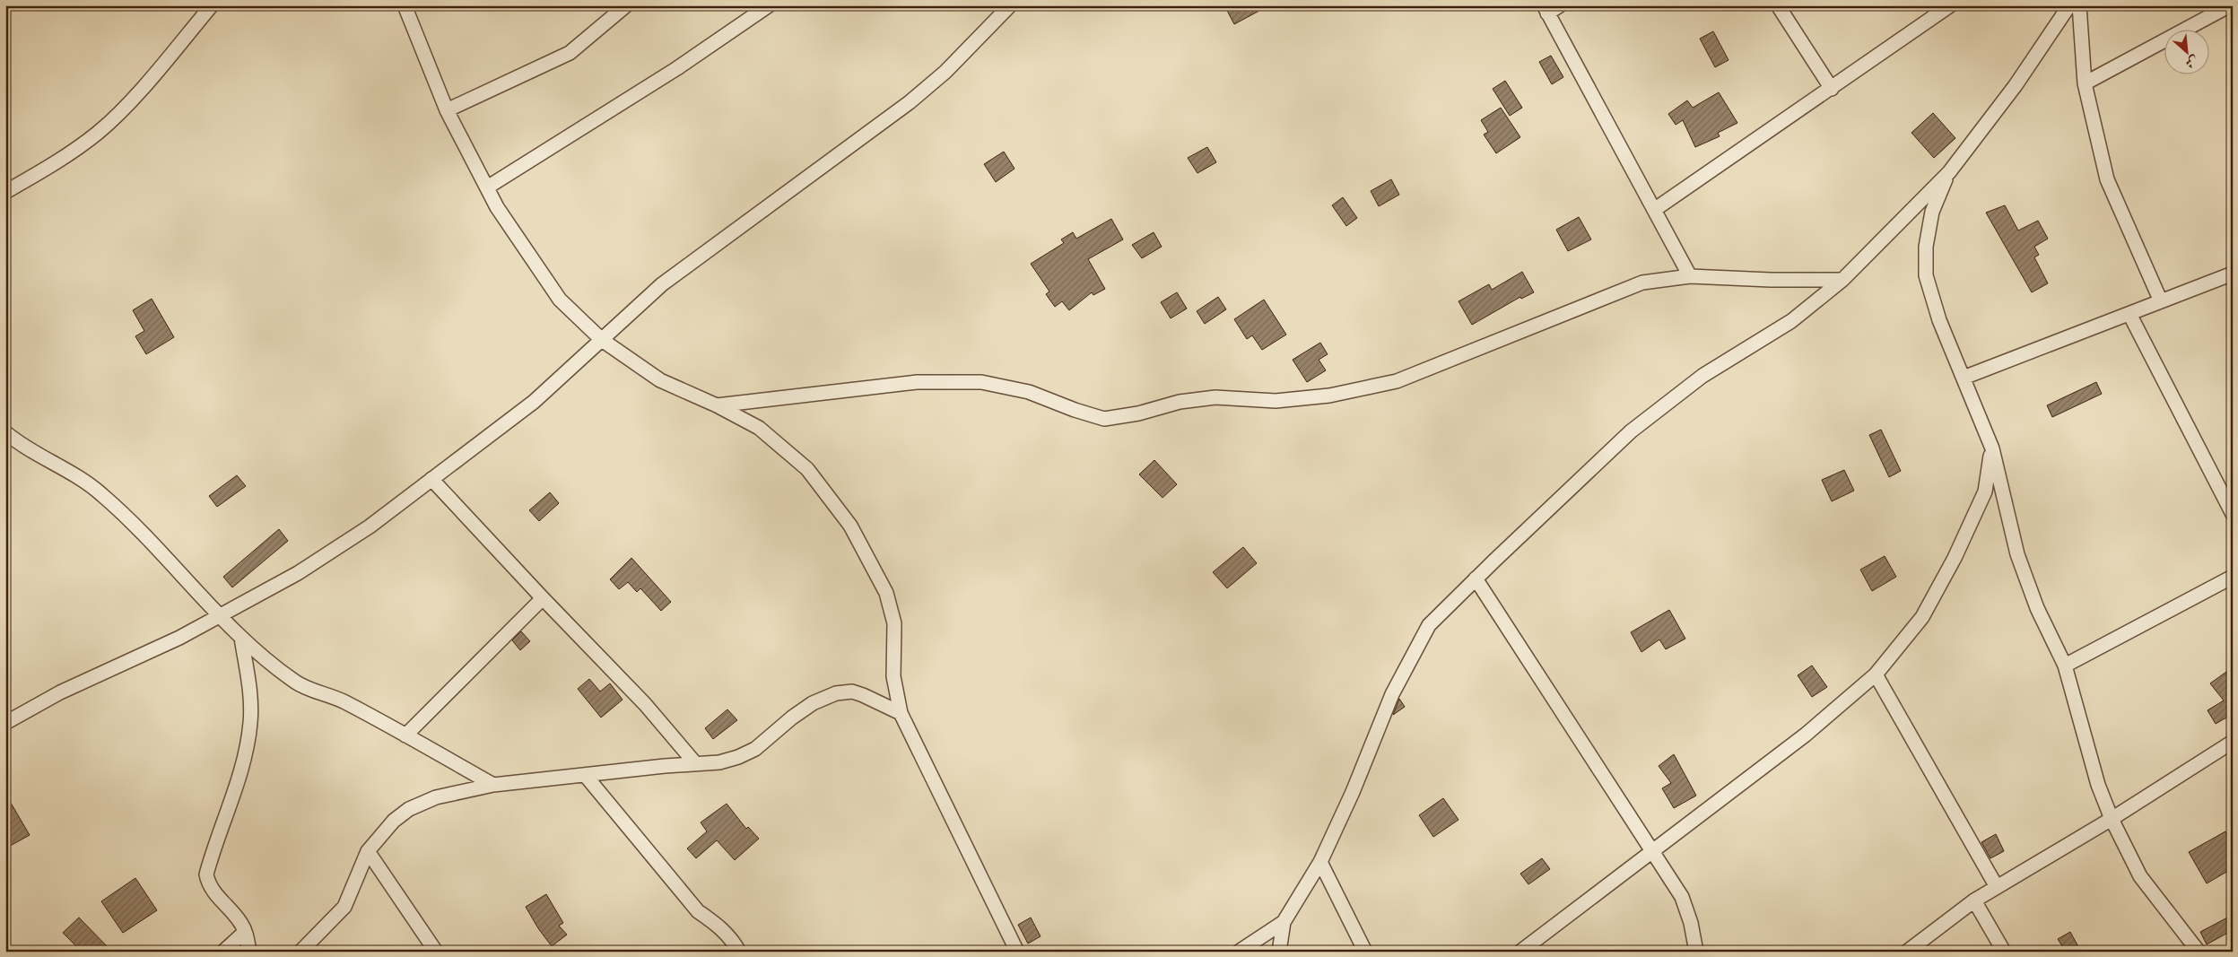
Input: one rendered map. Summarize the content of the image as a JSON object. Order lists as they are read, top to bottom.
{
  "north": "bottom right"
}
